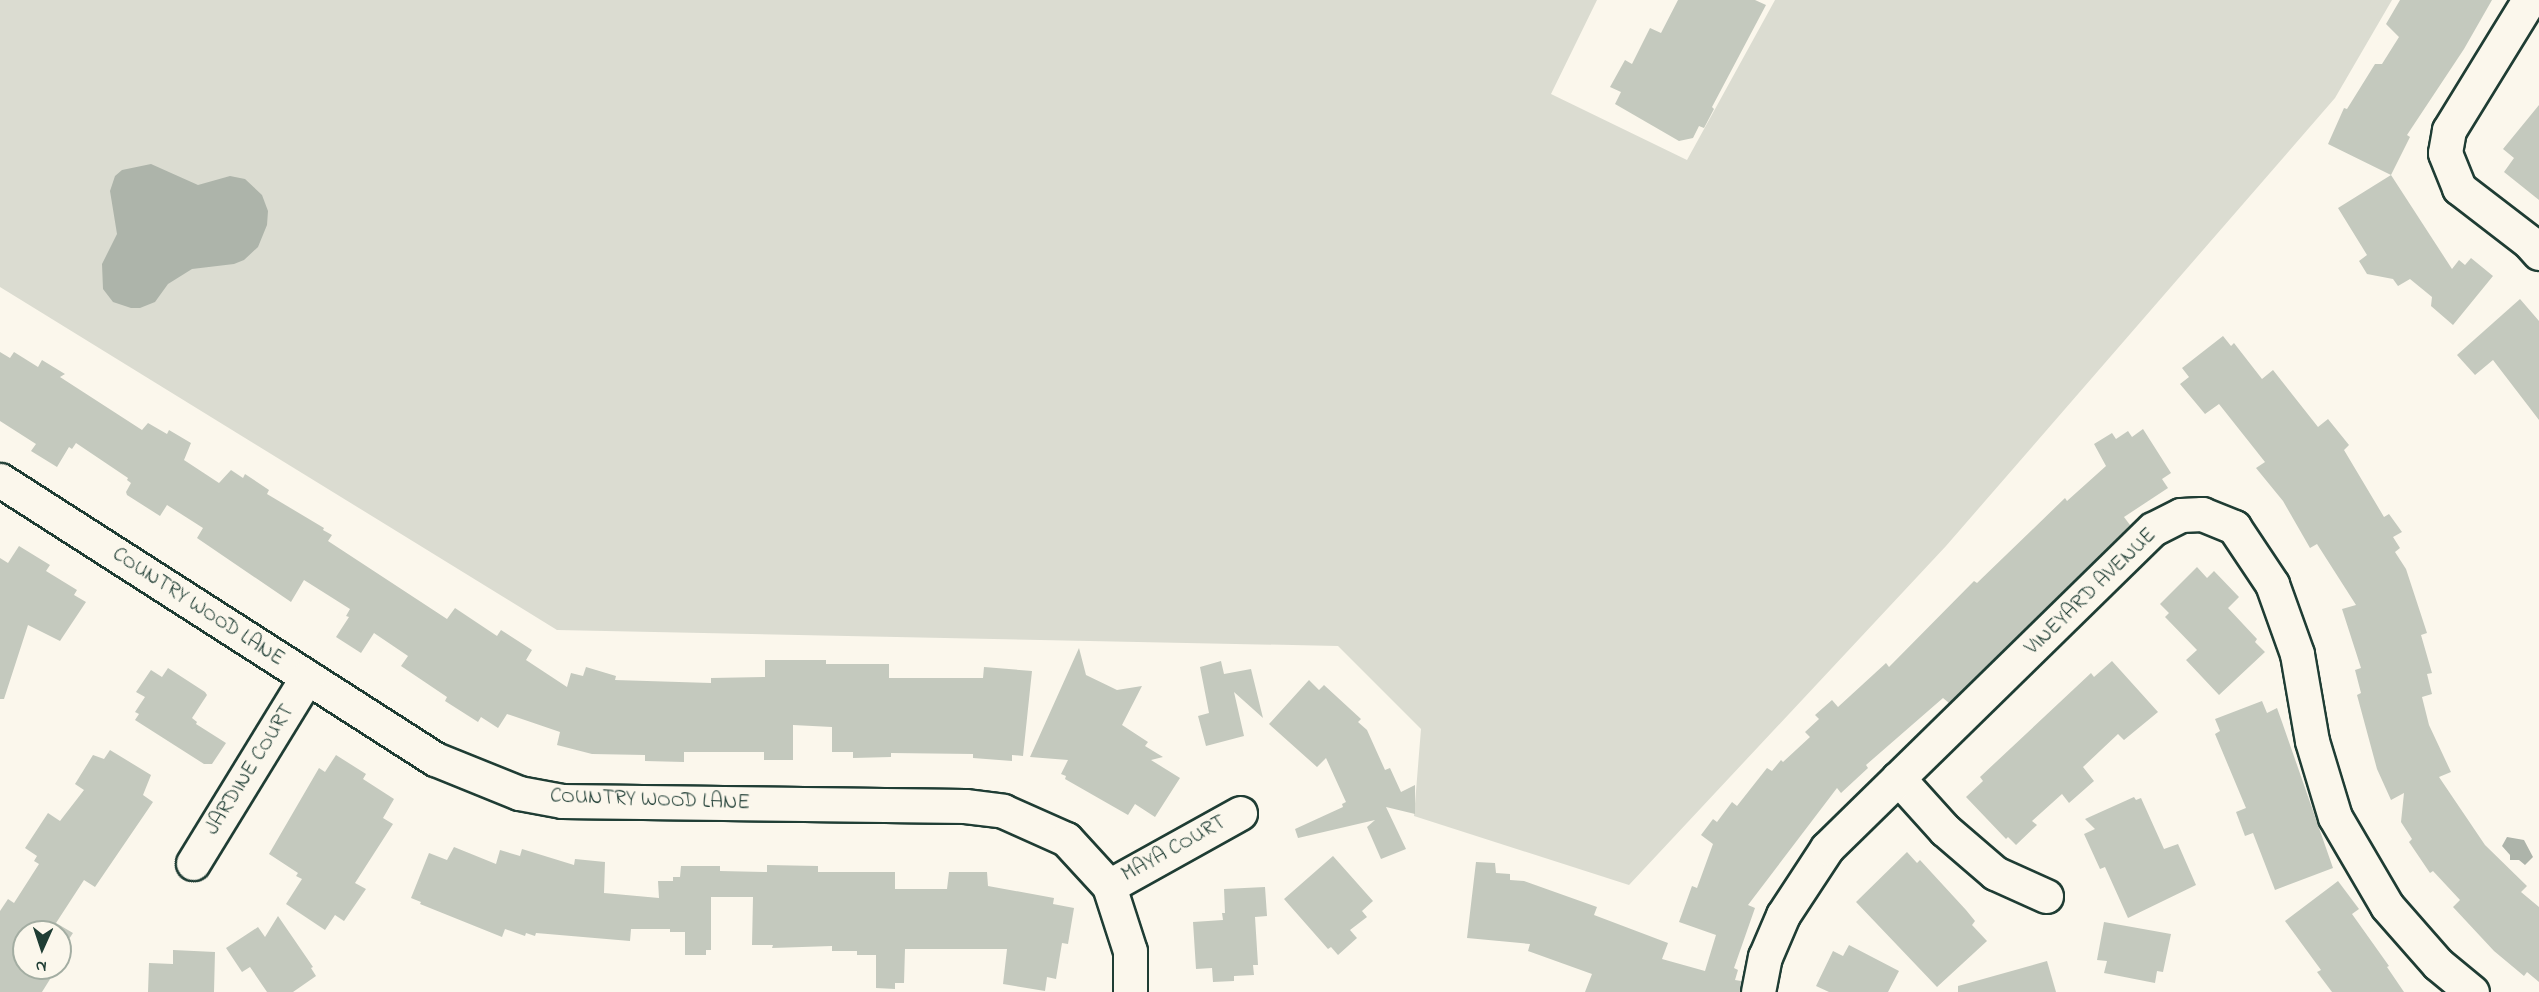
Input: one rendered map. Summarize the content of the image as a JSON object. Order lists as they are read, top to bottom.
{
  "streets": {
    "street": [
      "VINEYARD AVENUE",
      "COUNTRY WOOD LANE",
      "JARDINE COURT",
      "MAYA COURT"
    ]
  },
  "crossings": [
    ["COUNTRY WOOD LANE", "JARDINE COURT"],
    ["COUNTRY WOOD LANE", "MAYA COURT"]
  ],
  "north": "bottom"
}
